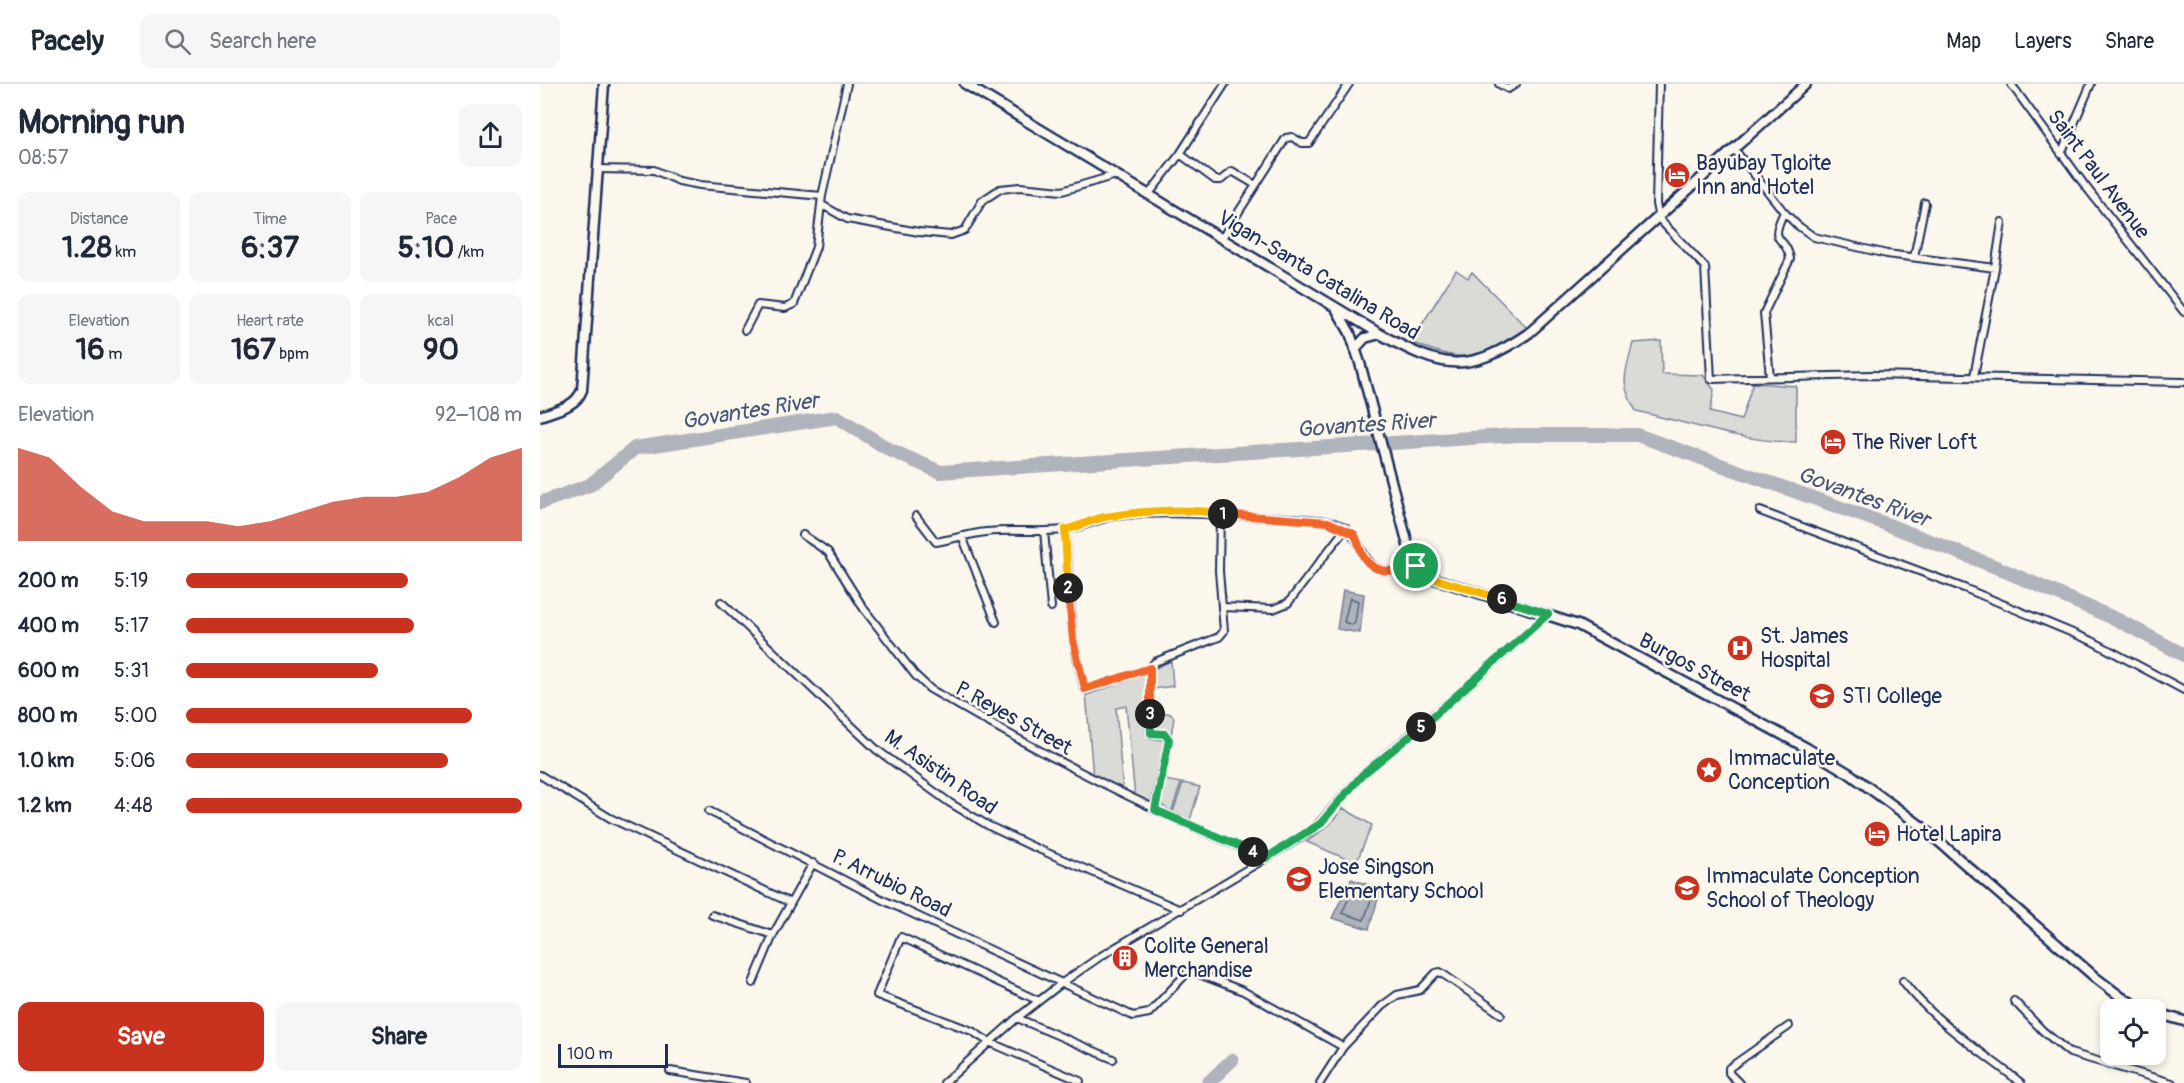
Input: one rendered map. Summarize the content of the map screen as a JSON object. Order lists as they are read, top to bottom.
{
  "streets": {
    "main road": ["Vigan-Santa Catalina Road", "Burgos Street"],
    "street": [
      "Saint Paul Avenue",
      "P. Reyes Street",
      "M. Asistin Road",
      "P. Arrubio Road"
    ]
  },
  "water": ["Govantes River"],
  "places": {
    "hotel": ["Bayubay Tgloite Inn and Hotel", "The River Loft", "Hotel Lapira"],
    "hospital": ["St. James Hospital"],
    "school or university": ["STI College", "Jose Singson Elementary School", "Immaculate Conception School of Theology"],
    "place": ["Immaculate Conception"],
    "building": ["Colite General Merchandise"]
  },
  "scale_bar": "100 m",
  "page": {
    "header": "Pacely",
    "search": "Search here",
    "nav": ["Map", "Layers", "Share"],
    "heading": ["Morning run", "08:57"],
    "stats": [
      ["Distance", "1.28 km"],
      ["Time", "6:37"],
      ["Pace", "5:10 /km"],
      ["Elevation", "16 m"],
      ["Heart rate", "167 bpm"],
      ["kcal", "90"]
    ],
    "chart": ["Elevation", "92–108 m"],
    "pins": [
      "1",
      "2",
      "6",
      "3",
      "5",
      "4"
    ],
    "list": [
      {
        "name": "200 m",
        "note": "5:19"
      },
      {
        "name": "400 m",
        "note": "5:17"
      },
      {
        "name": "600 m",
        "note": "5:31"
      },
      {
        "name": "800 m",
        "note": "5:00"
      },
      {
        "name": "1.0 km",
        "note": "5:06"
      },
      {
        "name": "1.2 km",
        "note": "4:48"
      }
    ],
    "buttons": ["Save", "Share"],
    "scale": "100 m"
  }
}
